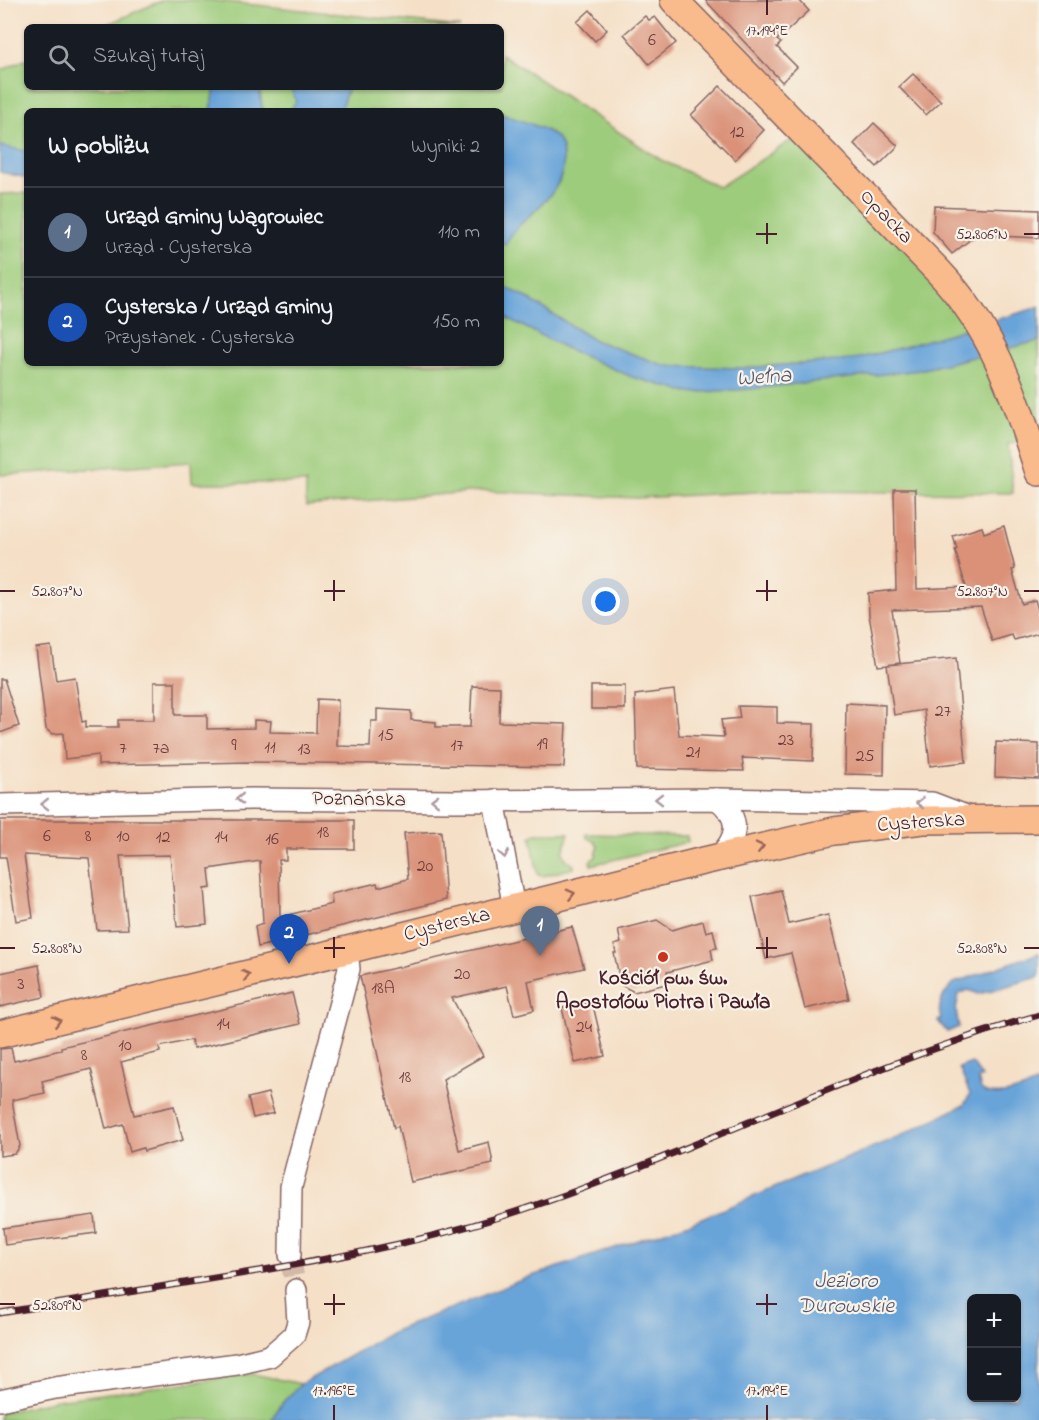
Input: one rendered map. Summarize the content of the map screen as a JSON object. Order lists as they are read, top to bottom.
{
  "streets": {
    "main road": ["Opacka", "Cysterska"],
    "street": ["Poznańska"]
  },
  "crossings": [
    ["Poznańska", "Cysterska"]
  ],
  "one_way": ["Poznańska", "Cysterska"],
  "water": ["Wełna", "Jezioro Durowskie"],
  "places": ["Kościół pw. św. Apostołów Piotra i Pawła"],
  "house_numbers": [
    "6",
    "12",
    "27",
    "15",
    "23",
    "19",
    "9",
    "17",
    "11",
    "7",
    "7a",
    "13",
    "21",
    "25",
    "18",
    "6",
    "8",
    "10",
    "12",
    "14",
    "16",
    "20",
    "20",
    "3",
    "18A",
    "14",
    "24",
    "10",
    "8",
    "18"
  ],
  "page": {
    "search": "Szukaj tutaj",
    "heading": ["W pobliżu", "Wyniki: 2"],
    "list": [
      {
        "mark": "1",
        "name": "Urząd Gminy Wągrowiec",
        "note": "Urząd · Cysterska",
        "value": "110 m"
      },
      {
        "mark": "2",
        "name": "Cysterska / Urząd Gminy",
        "note": "Przystanek · Cysterska",
        "value": "150 m"
      }
    ],
    "pins": ["1", "2"],
    "map_buttons": ["+", "−"]
  },
  "coordinates": [
    "17.194°E",
    "52.806°N",
    "52.807°N",
    "52.808°N",
    "52.809°N",
    "17.196°E"
  ]
}
